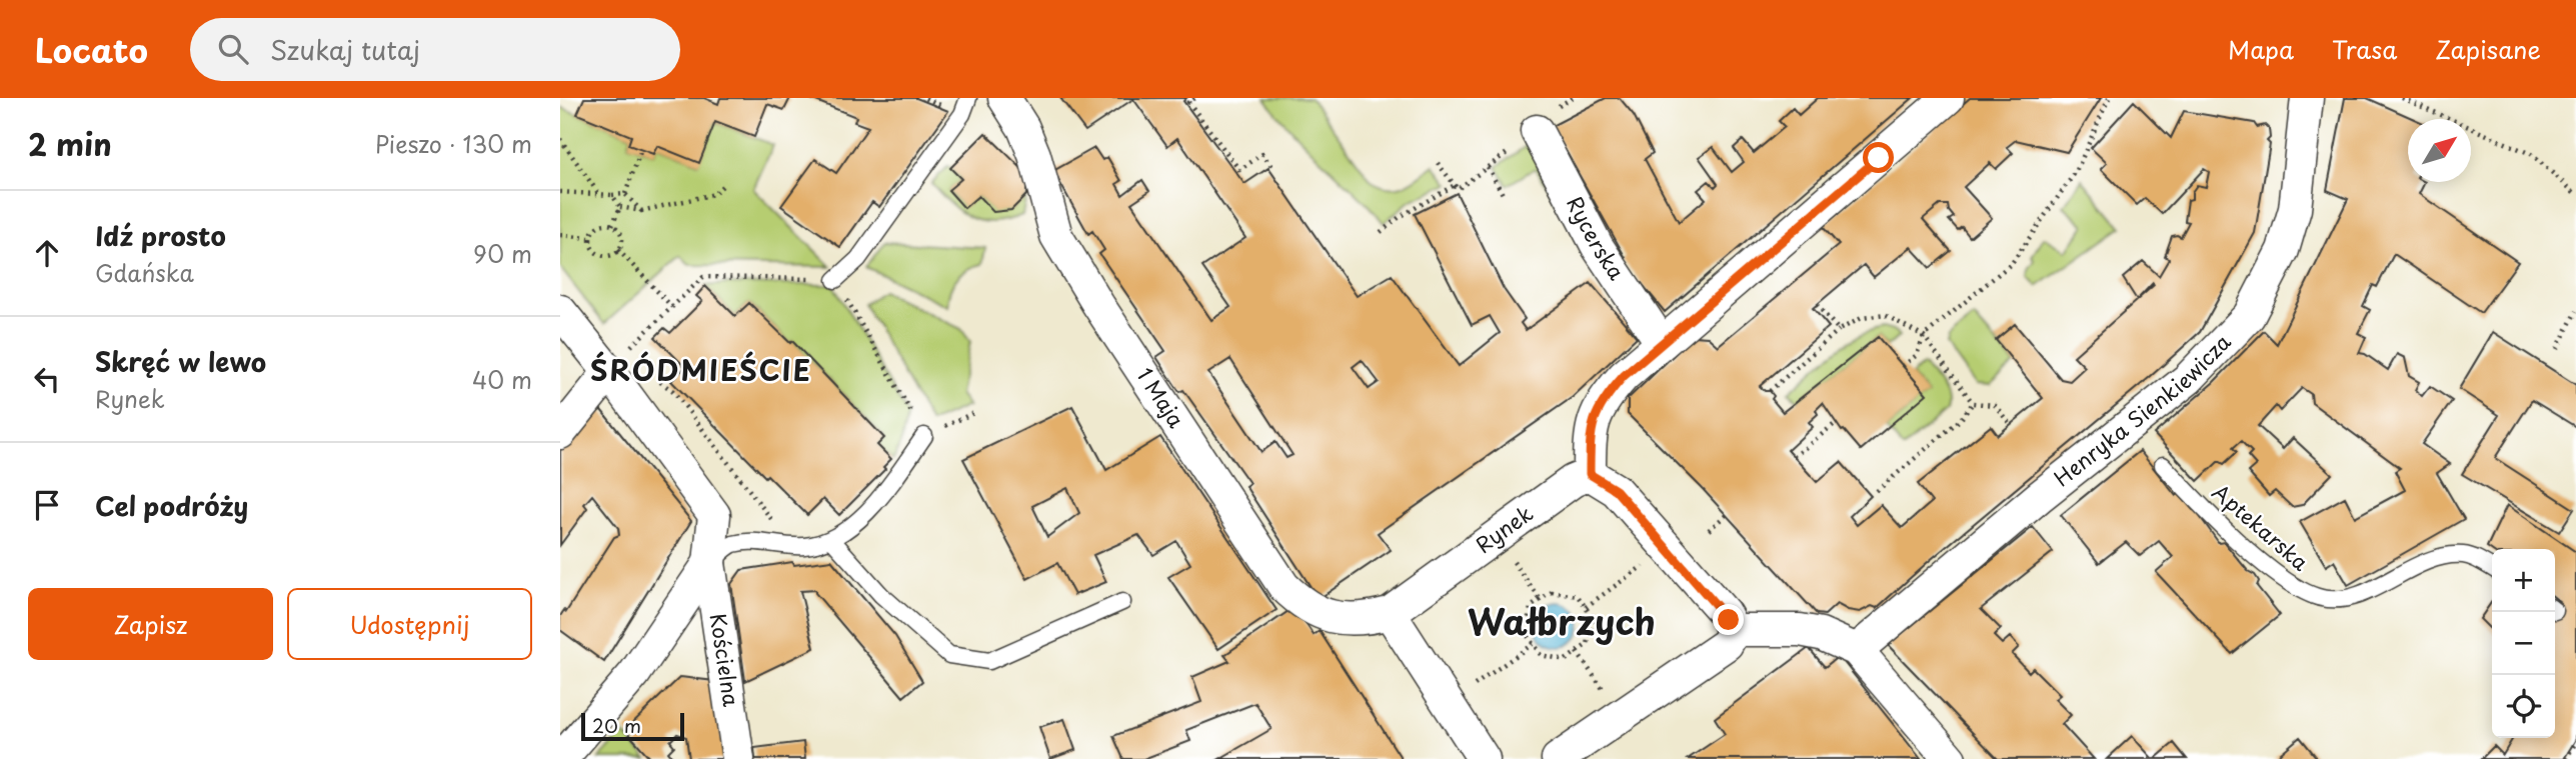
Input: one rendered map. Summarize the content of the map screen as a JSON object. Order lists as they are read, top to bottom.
{
  "streets": {
    "street": [
      "Rycerska",
      "1 Maja",
      "Henryka Sienkiewicza",
      "Rynek",
      "Kościelna"
    ],
    "lane": ["Aptekarska"]
  },
  "crossings": [
    ["1 Maja", "Rynek"]
  ],
  "districts": ["ŚRÓDMIEŚCIE", "Wałbrzych"],
  "scale_bar": "20 m",
  "north": "top right",
  "page": {
    "header": "Locato",
    "search": "Szukaj tutaj",
    "nav": ["Mapa", "Trasa", "Zapisane"],
    "heading": ["2 min", "Pieszo · 130 m"],
    "list": [
      ["Idź prosto", "Gdańska", "90 m"],
      ["Skręć w lewo", "Rynek", "40 m"],
      "Cel podróży"
    ],
    "map_buttons": ["+", "−"],
    "buttons": ["Zapisz", "Udostępnij"],
    "scale": "20 m"
  }
}
